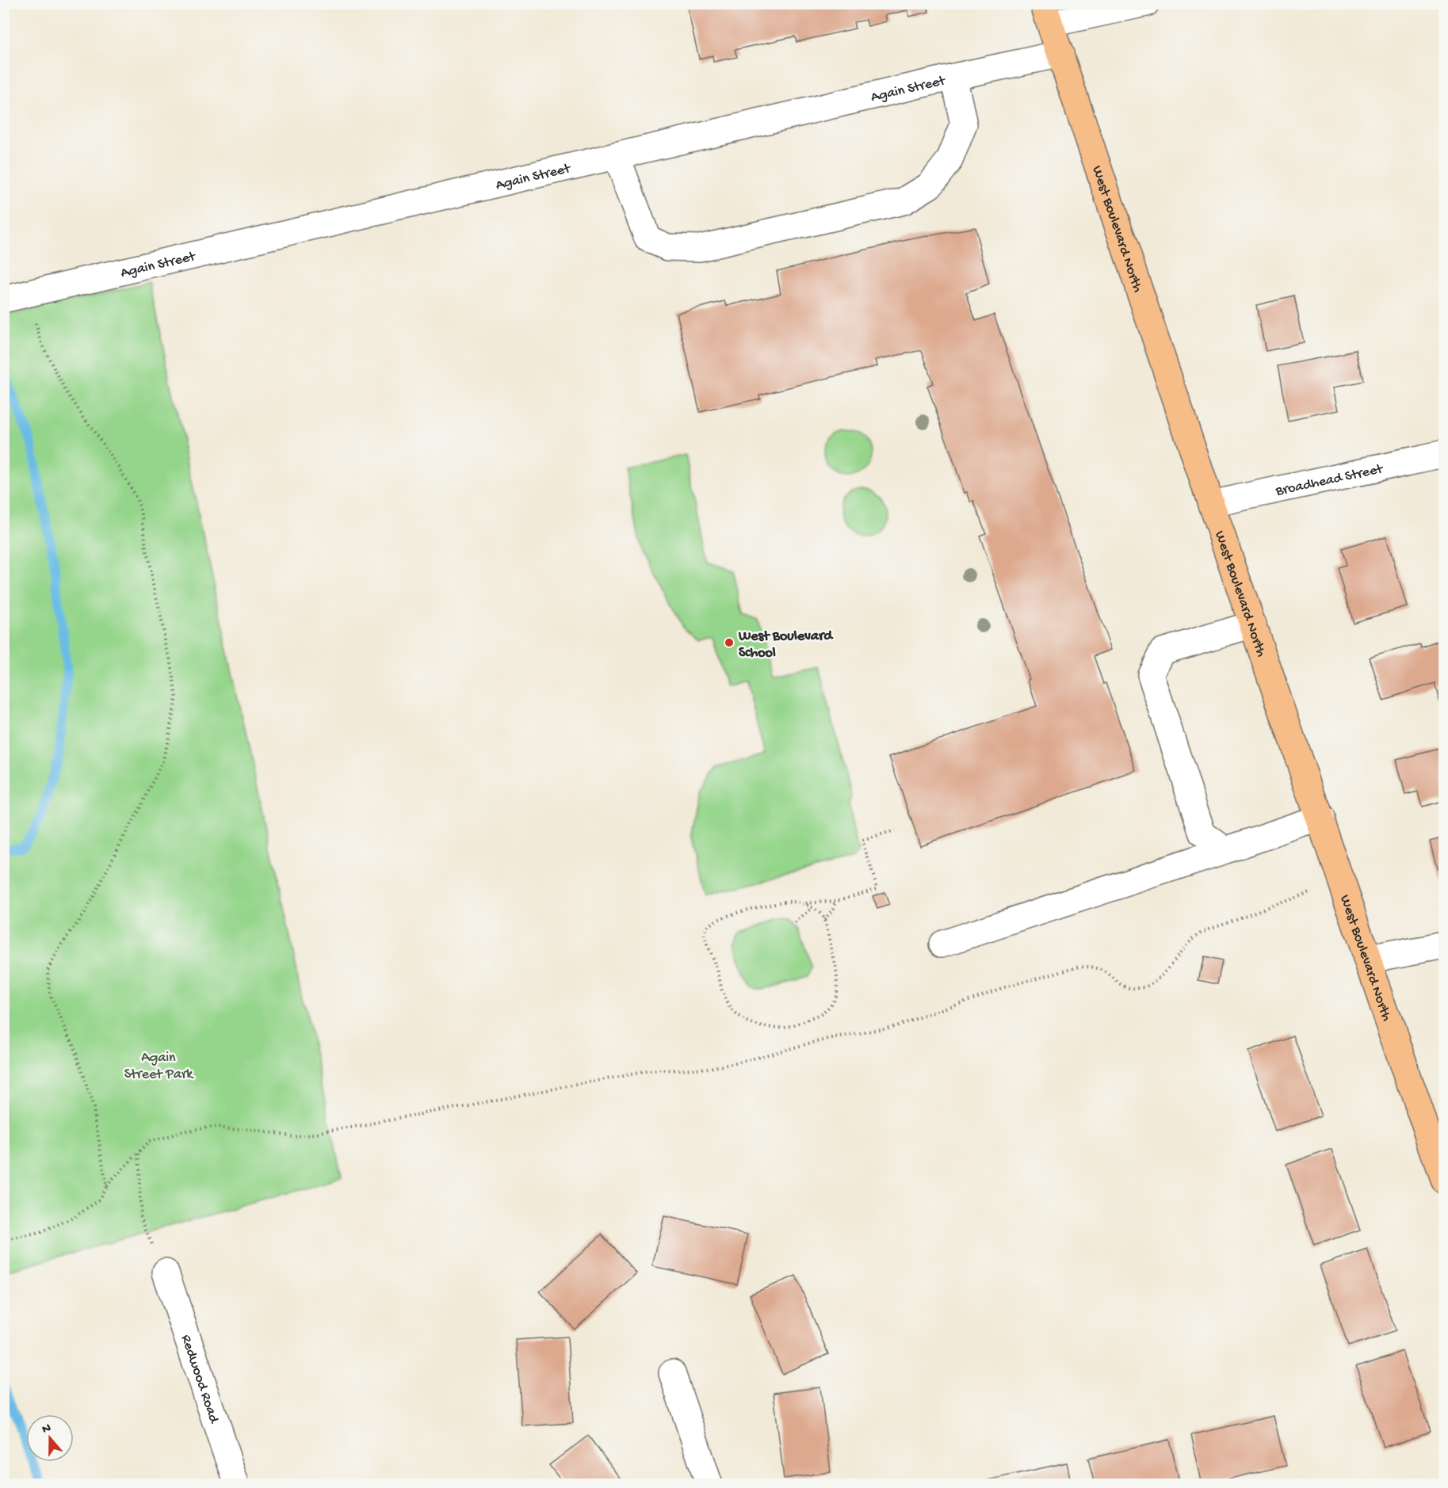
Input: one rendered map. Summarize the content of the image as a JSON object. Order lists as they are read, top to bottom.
{
  "streets": {
    "main road": ["West Boulevard North"],
    "street": ["Again Street", "Broadhead Street", "Redwood Road"]
  },
  "crossings": [
    ["Again Street", "West Boulevard North"],
    ["West Boulevard North", "Broadhead Street"]
  ],
  "parks": ["Again Street Park"],
  "places": ["West Boulevard School"],
  "north": "top"
}
